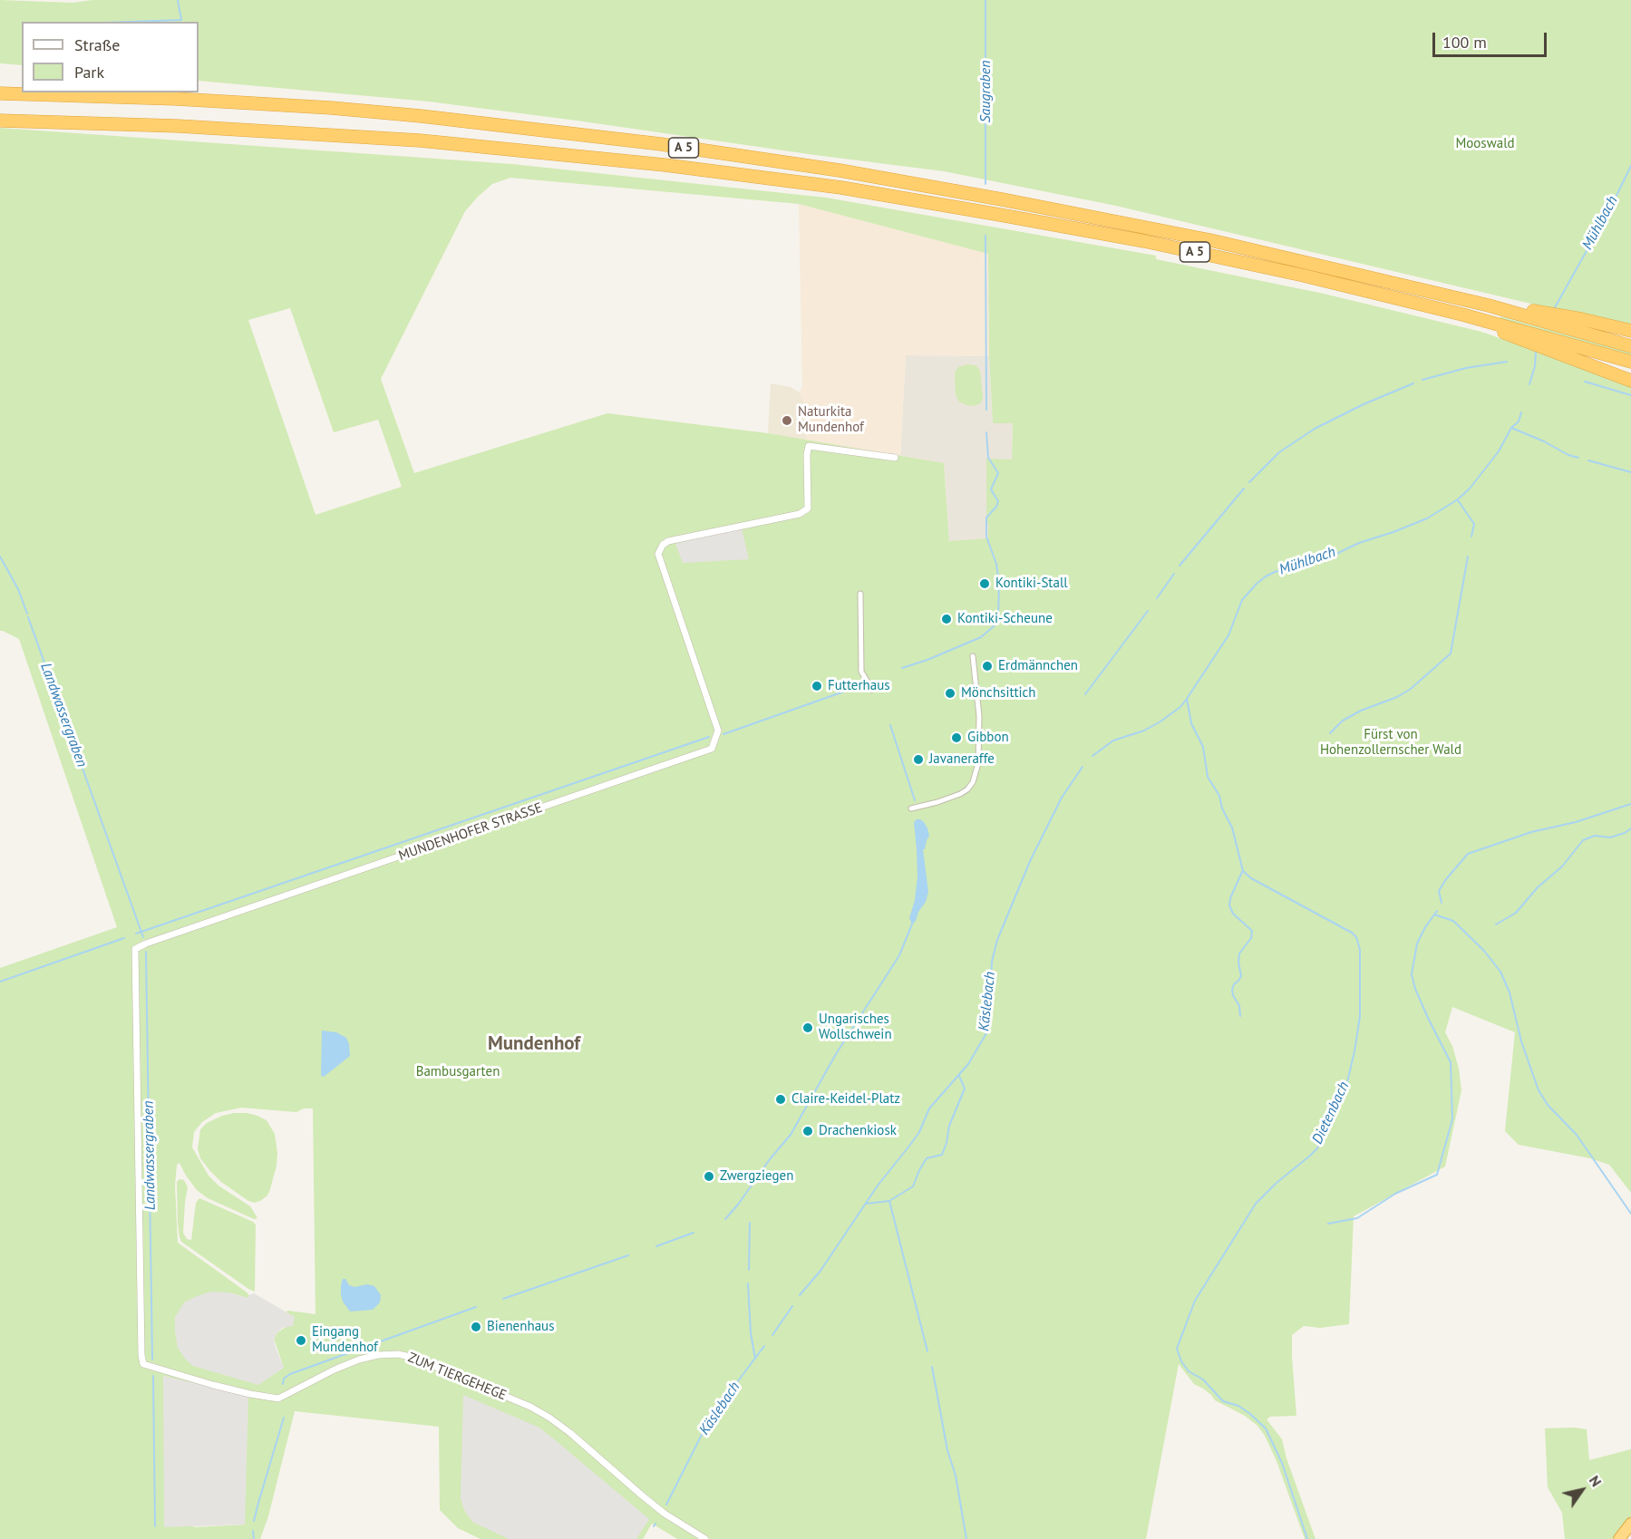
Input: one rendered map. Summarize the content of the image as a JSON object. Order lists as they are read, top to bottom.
{
  "streets": {
    "highway": ["A 5"],
    "street": ["MUNDENHOFER STRASSE", "ZUM TIERGEHEGE"]
  },
  "crossings": [
    ["MUNDENHOFER STRASSE", "ZUM TIERGEHEGE"]
  ],
  "districts": ["Mundenhof"],
  "water": [
    "Saugraben",
    "Mühlbach",
    "Landwassergraben",
    "Käslebach",
    "Dietenbach"
  ],
  "parks": ["Mooswald", "Fürst von Hohenzollernscher Wald", "Bambusgarten"],
  "places": [
    "Naturkita Mundenhof",
    "Kontiki-Stall",
    "Kontiki-Scheune",
    "Erdmännchen",
    "Futterhaus",
    "Mönchsittich",
    "Gibbon",
    "Javaneraffe",
    "Ungarisches Wollschwein",
    "Claire-Keidel-Platz",
    "Drachenkiosk",
    "Zwergziegen",
    "Bienenhaus",
    "Eingang Mundenhof"
  ],
  "legend": ["Straße", "Park"],
  "scale_bar": "100 m",
  "north": "top right"
}
